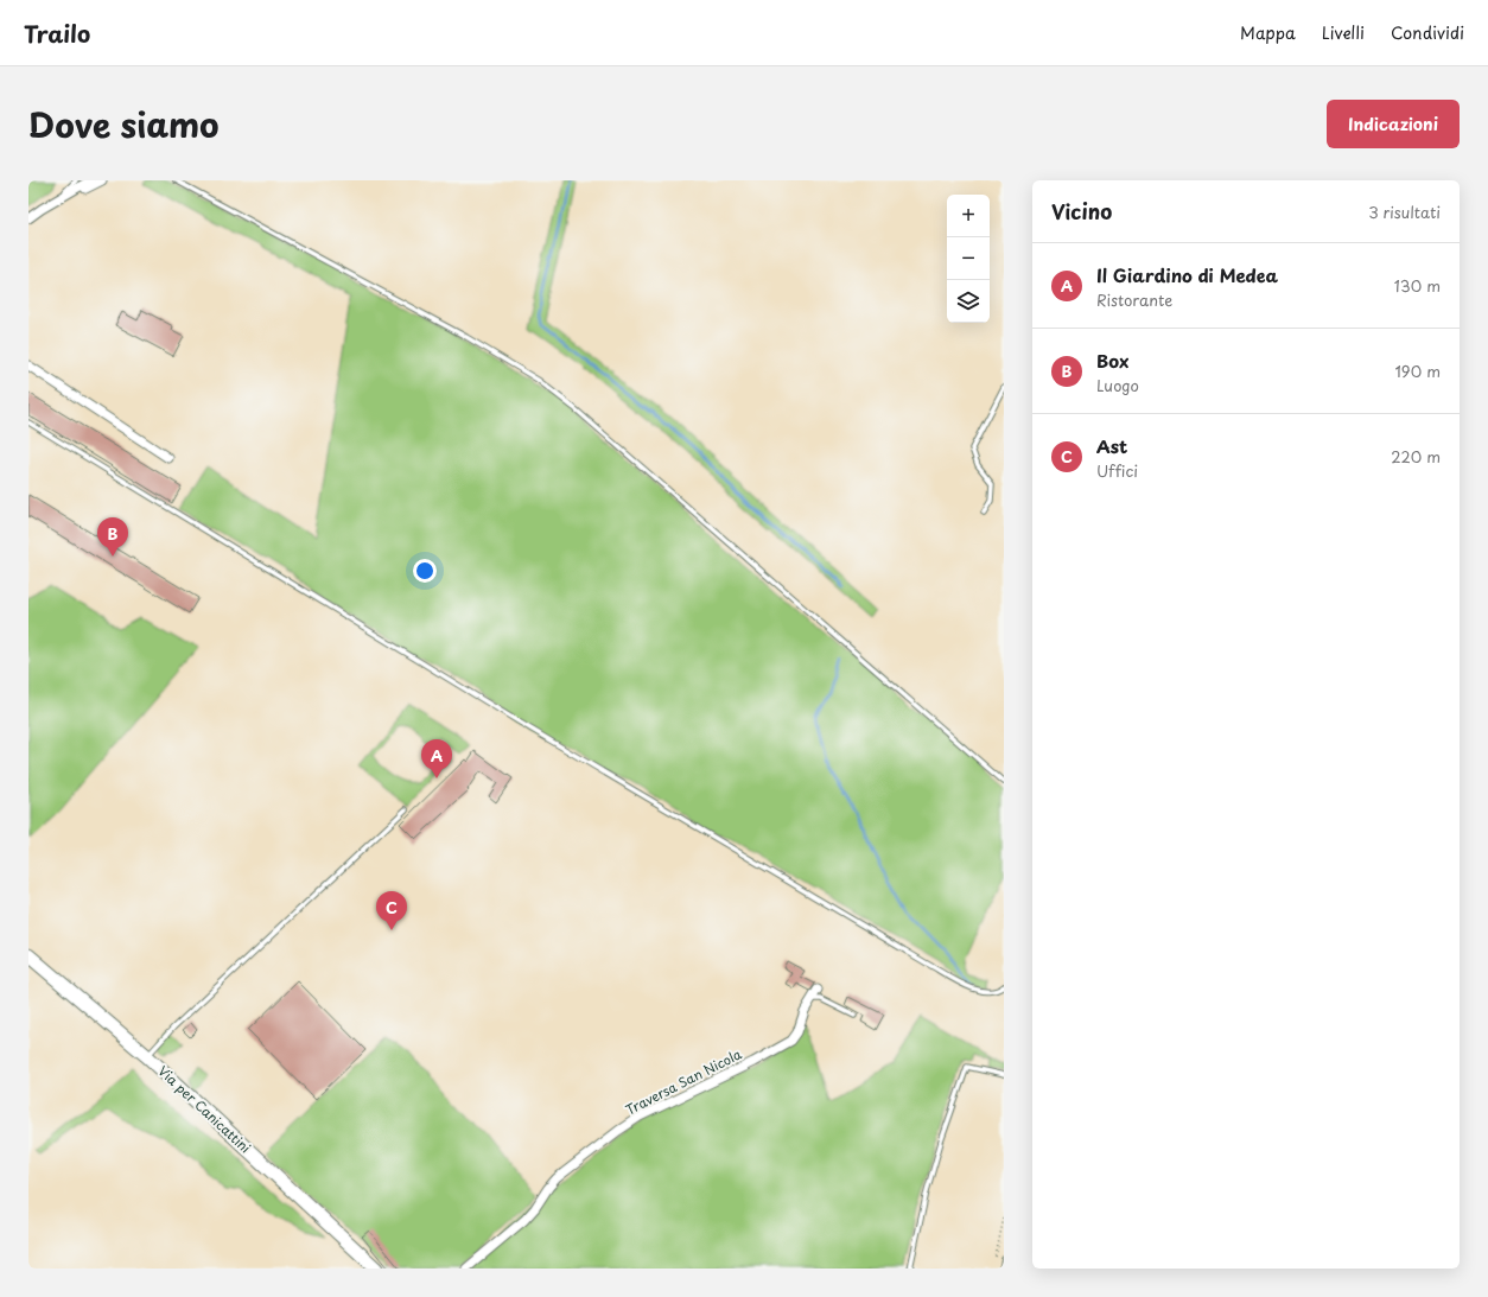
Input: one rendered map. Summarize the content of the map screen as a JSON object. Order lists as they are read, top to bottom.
{
  "streets": {
    "main road": ["Via per Canicattini"],
    "street": ["Traversa San Nicola"]
  },
  "page": {
    "header": "Trailo",
    "nav": ["Mappa", "Livelli", "Condividi"],
    "title": "Dove siamo",
    "buttons": "Indicazioni",
    "heading": ["Vicino", "3 risultati"],
    "map_buttons": ["+", "−"],
    "list": [
      {
        "mark": "A",
        "name": "Il Giardino di Medea",
        "note": "Ristorante",
        "value": "130 m"
      },
      {
        "mark": "B",
        "name": "Box",
        "note": "Luogo",
        "value": "190 m"
      },
      {
        "mark": "C",
        "name": "Ast",
        "note": "Uffici",
        "value": "220 m"
      }
    ],
    "pins": ["B", "A", "C"]
  }
}
